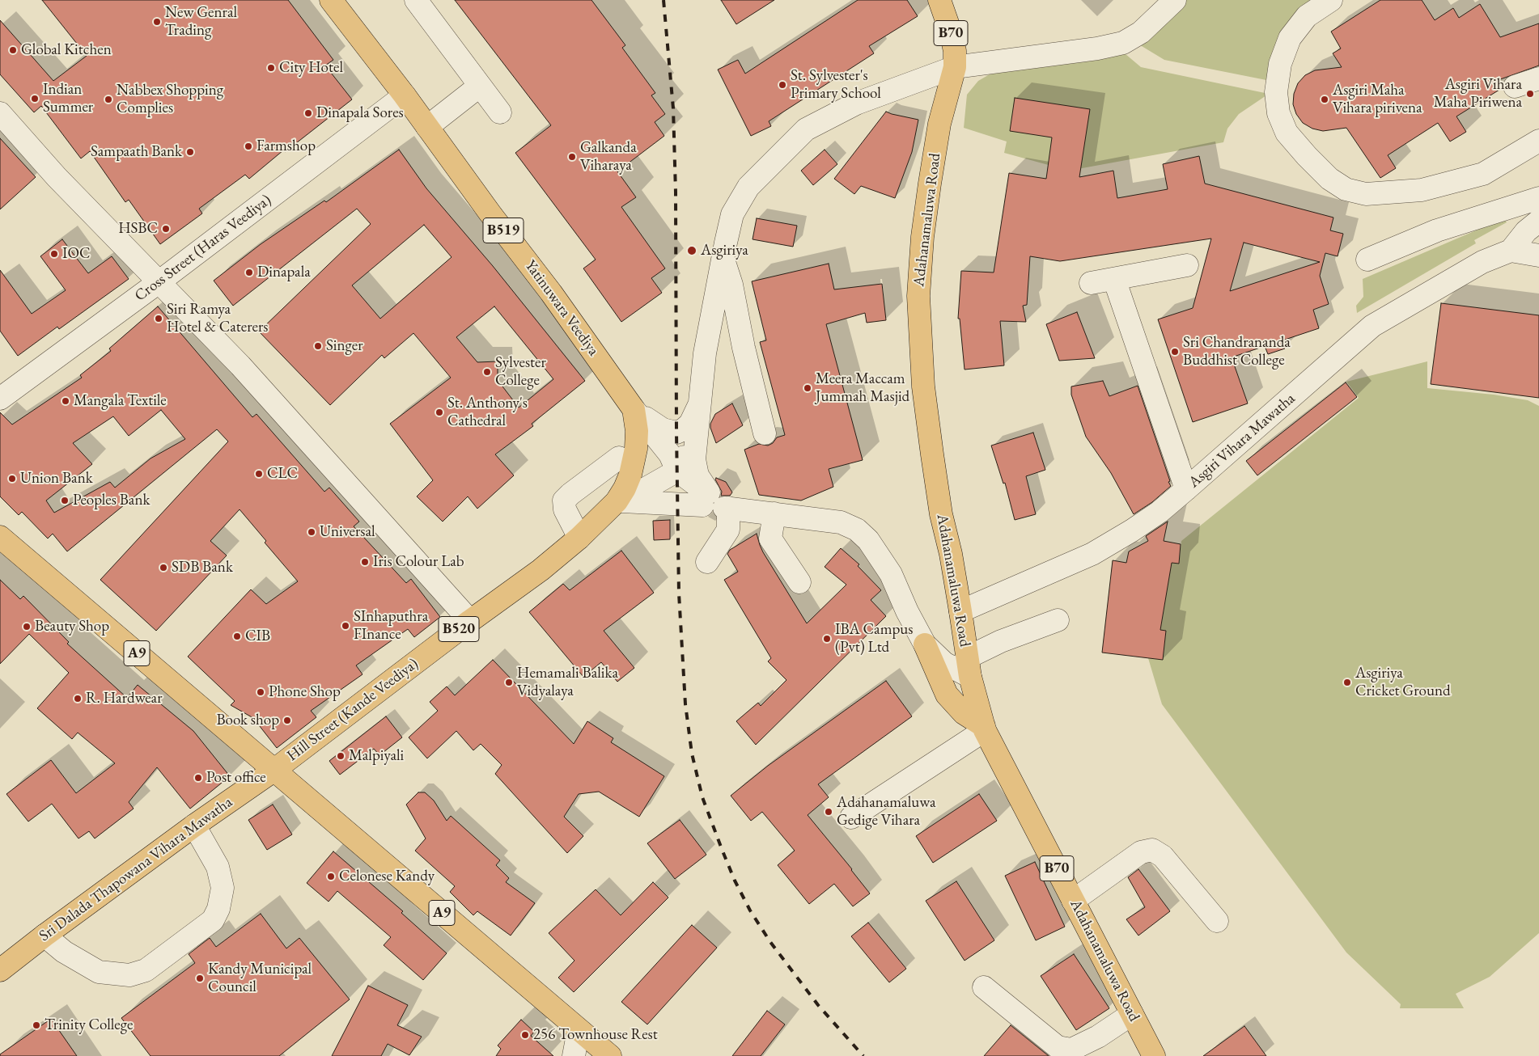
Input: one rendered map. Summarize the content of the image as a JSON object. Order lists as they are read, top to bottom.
{
  "streets": {
    "main road": [
      "B70",
      "Adahanamaluwa Road",
      "B519",
      "Yatinuwara Veediya",
      "B520",
      "A9",
      "Hill Street (Kande Veediya)",
      "Sri Dalada Thapowana Vihara Mawatha"
    ],
    "street": ["Cross Street (Haras Veediya)", "Asgiri Vihara Mawatha"]
  },
  "crossings": [
    ["B70", "Adahanamaluwa Road"],
    ["Adahanamaluwa Road", "Asgiri Vihara Mawatha"],
    ["Cross Street (Haras Veediya)", "Yatinuwara Veediya"],
    ["Yatinuwara Veediya", "Hill Street (Kande Veediya)"],
    ["A9", "Hill Street (Kande Veediya)"],
    ["A9", "Sri Dalada Thapowana Vihara Mawatha"],
    ["Hill Street (Kande Veediya)", "Sri Dalada Thapowana Vihara Mawatha"]
  ],
  "places": [
    "New Genral Trading",
    "Global Kitchen",
    "City Hotel",
    "St. Sylvester's Primary School",
    "Asgiri Vihara Maha Piriwena",
    "Indian Summer",
    "Nabbex Shopping Complies",
    "Asgiri Maha Vihara pirivena",
    "Dinapala Sores",
    "Farmshop",
    "Sampaath Bank",
    "Galkanda Viharaya",
    "HSBC",
    "Asgiriya",
    "IOC",
    "Dinapala",
    "Siri Ramya Hotel & Caterers",
    "Singer",
    "Sri Chandrananda Buddhist College",
    "Sylvester College",
    "Meera Maccam Jummah Masjid",
    "Mangala Textile",
    "St. Anthony's Cathedral",
    "CLC",
    "Union Bank",
    "Peoples Bank",
    "Universal",
    "Iris Colour Lab",
    "SDB Bank",
    "SInhaputhra FInance",
    "Beauty Shop",
    "CIB",
    "IBA Campus (Pvt) Ltd",
    "Hemamali Balika Vidyalaya",
    "Asgiriya Cricket Ground",
    "Phone Shop",
    "R. Hardwear",
    "Book shop",
    "Malpiyali",
    "Post office",
    "Adahanamaluwa Gedige Vihara",
    "Celonese Kandy",
    "Kandy Municipal Council",
    "Trinity College",
    "256 Townhouse Rest"
  ]
}
